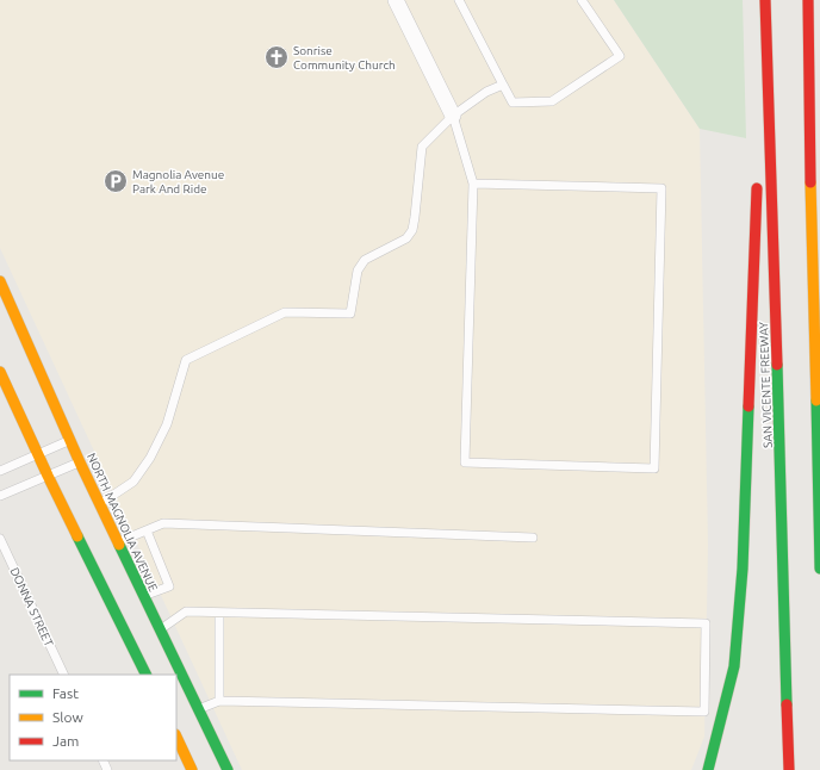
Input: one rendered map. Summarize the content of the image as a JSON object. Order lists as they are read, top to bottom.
{
  "streets": {
    "main road": ["SAN VICENTE FREEWAY", "NORTH MAGNOLIA AVENUE"],
    "lane": ["DONNA STREET"]
  },
  "places": {
    "church": ["Sonrise Community Church"],
    "parking": ["Magnolia Avenue Park And Ride"]
  },
  "legend": ["Fast", "Slow", "Jam"]
}
